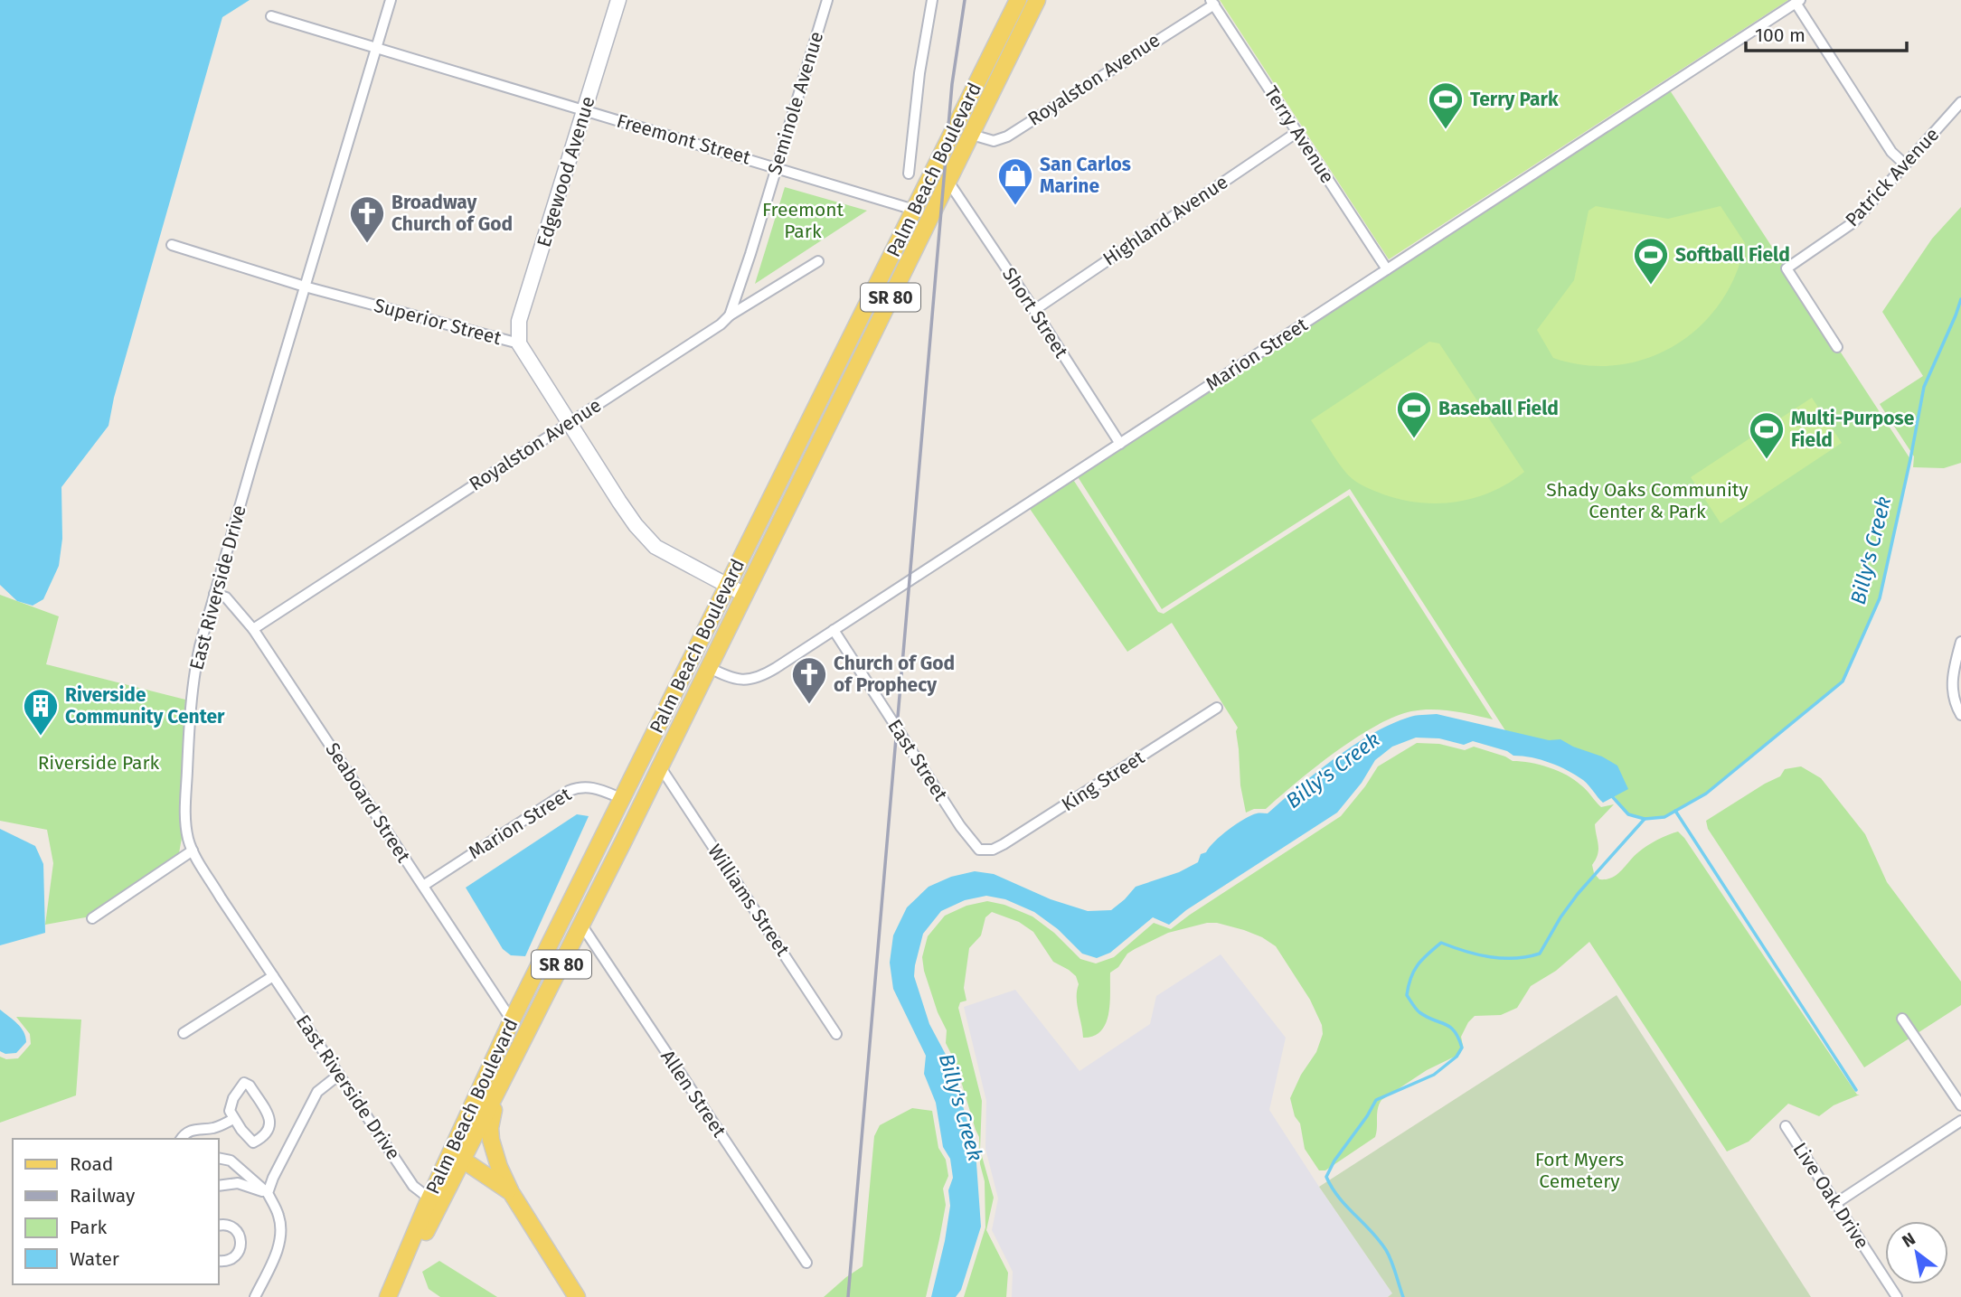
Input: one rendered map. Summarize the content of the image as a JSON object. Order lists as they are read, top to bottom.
{
  "streets": {
    "main road": ["Palm Beach Boulevard", "SR 80"],
    "street": [
      "Royalston Avenue",
      "Seminole Avenue",
      "Terry Avenue",
      "Freemont Street",
      "Edgewood Avenue",
      "Patrick Avenue",
      "Highland Avenue",
      "Short Street",
      "Superior Street",
      "Marion Street",
      "East Riverside Drive",
      "East Street",
      "King Street",
      "Seaboard Street",
      "Williams Street",
      "Allen Street",
      "Live Oak Drive"
    ]
  },
  "crossings": [
    ["Royalston Avenue", "Seminole Avenue"],
    ["Royalston Avenue", "Terry Avenue"],
    ["Royalston Avenue", "Palm Beach Boulevard"],
    ["Royalston Avenue", "Superior Street"],
    ["Royalston Avenue", "Seaboard Street"],
    ["Seminole Avenue", "Freemont Street"],
    ["Terry Avenue", "Highland Avenue"],
    ["Terry Avenue", "Marion Street"],
    ["Freemont Street", "Palm Beach Boulevard"],
    ["Freemont Street", "Edgewood Avenue"],
    ["Freemont Street", "East Riverside Drive"],
    ["Palm Beach Boulevard", "SR 80"],
    ["Palm Beach Boulevard", "Short Street"],
    ["Palm Beach Boulevard", "Superior Street"],
    ["Palm Beach Boulevard", "Marion Street"],
    ["Palm Beach Boulevard", "East Riverside Drive"],
    ["Palm Beach Boulevard", "Seaboard Street"],
    ["Palm Beach Boulevard", "Williams Street"],
    ["Palm Beach Boulevard", "Allen Street"],
    ["Edgewood Avenue", "Superior Street"],
    ["Highland Avenue", "Short Street"],
    ["Short Street", "Marion Street"],
    ["Superior Street", "East Riverside Drive"],
    ["Marion Street", "East Street"],
    ["Marion Street", "Seaboard Street"],
    ["East Riverside Drive", "Seaboard Street"],
    ["East Street", "King Street"]
  ],
  "water": ["Billy's Creek"],
  "parks": [
    "Freemont Park",
    "Shady Oaks Community Center & Park",
    "Riverside Park",
    "Fort Myers Cemetery"
  ],
  "places": {
    "sports": [
      "Terry Park",
      "Softball Field",
      "Baseball Field",
      "Multi-Purpose Field"
    ],
    "shop": ["San Carlos Marine"],
    "church": ["Broadway Church of God", "Church of God of Prophecy"],
    "building": ["Riverside Community Center"]
  },
  "legend": [
    "Road",
    "Railway",
    "Park",
    "Water"
  ],
  "scale_bar": "100 m",
  "north": "top left"
}
